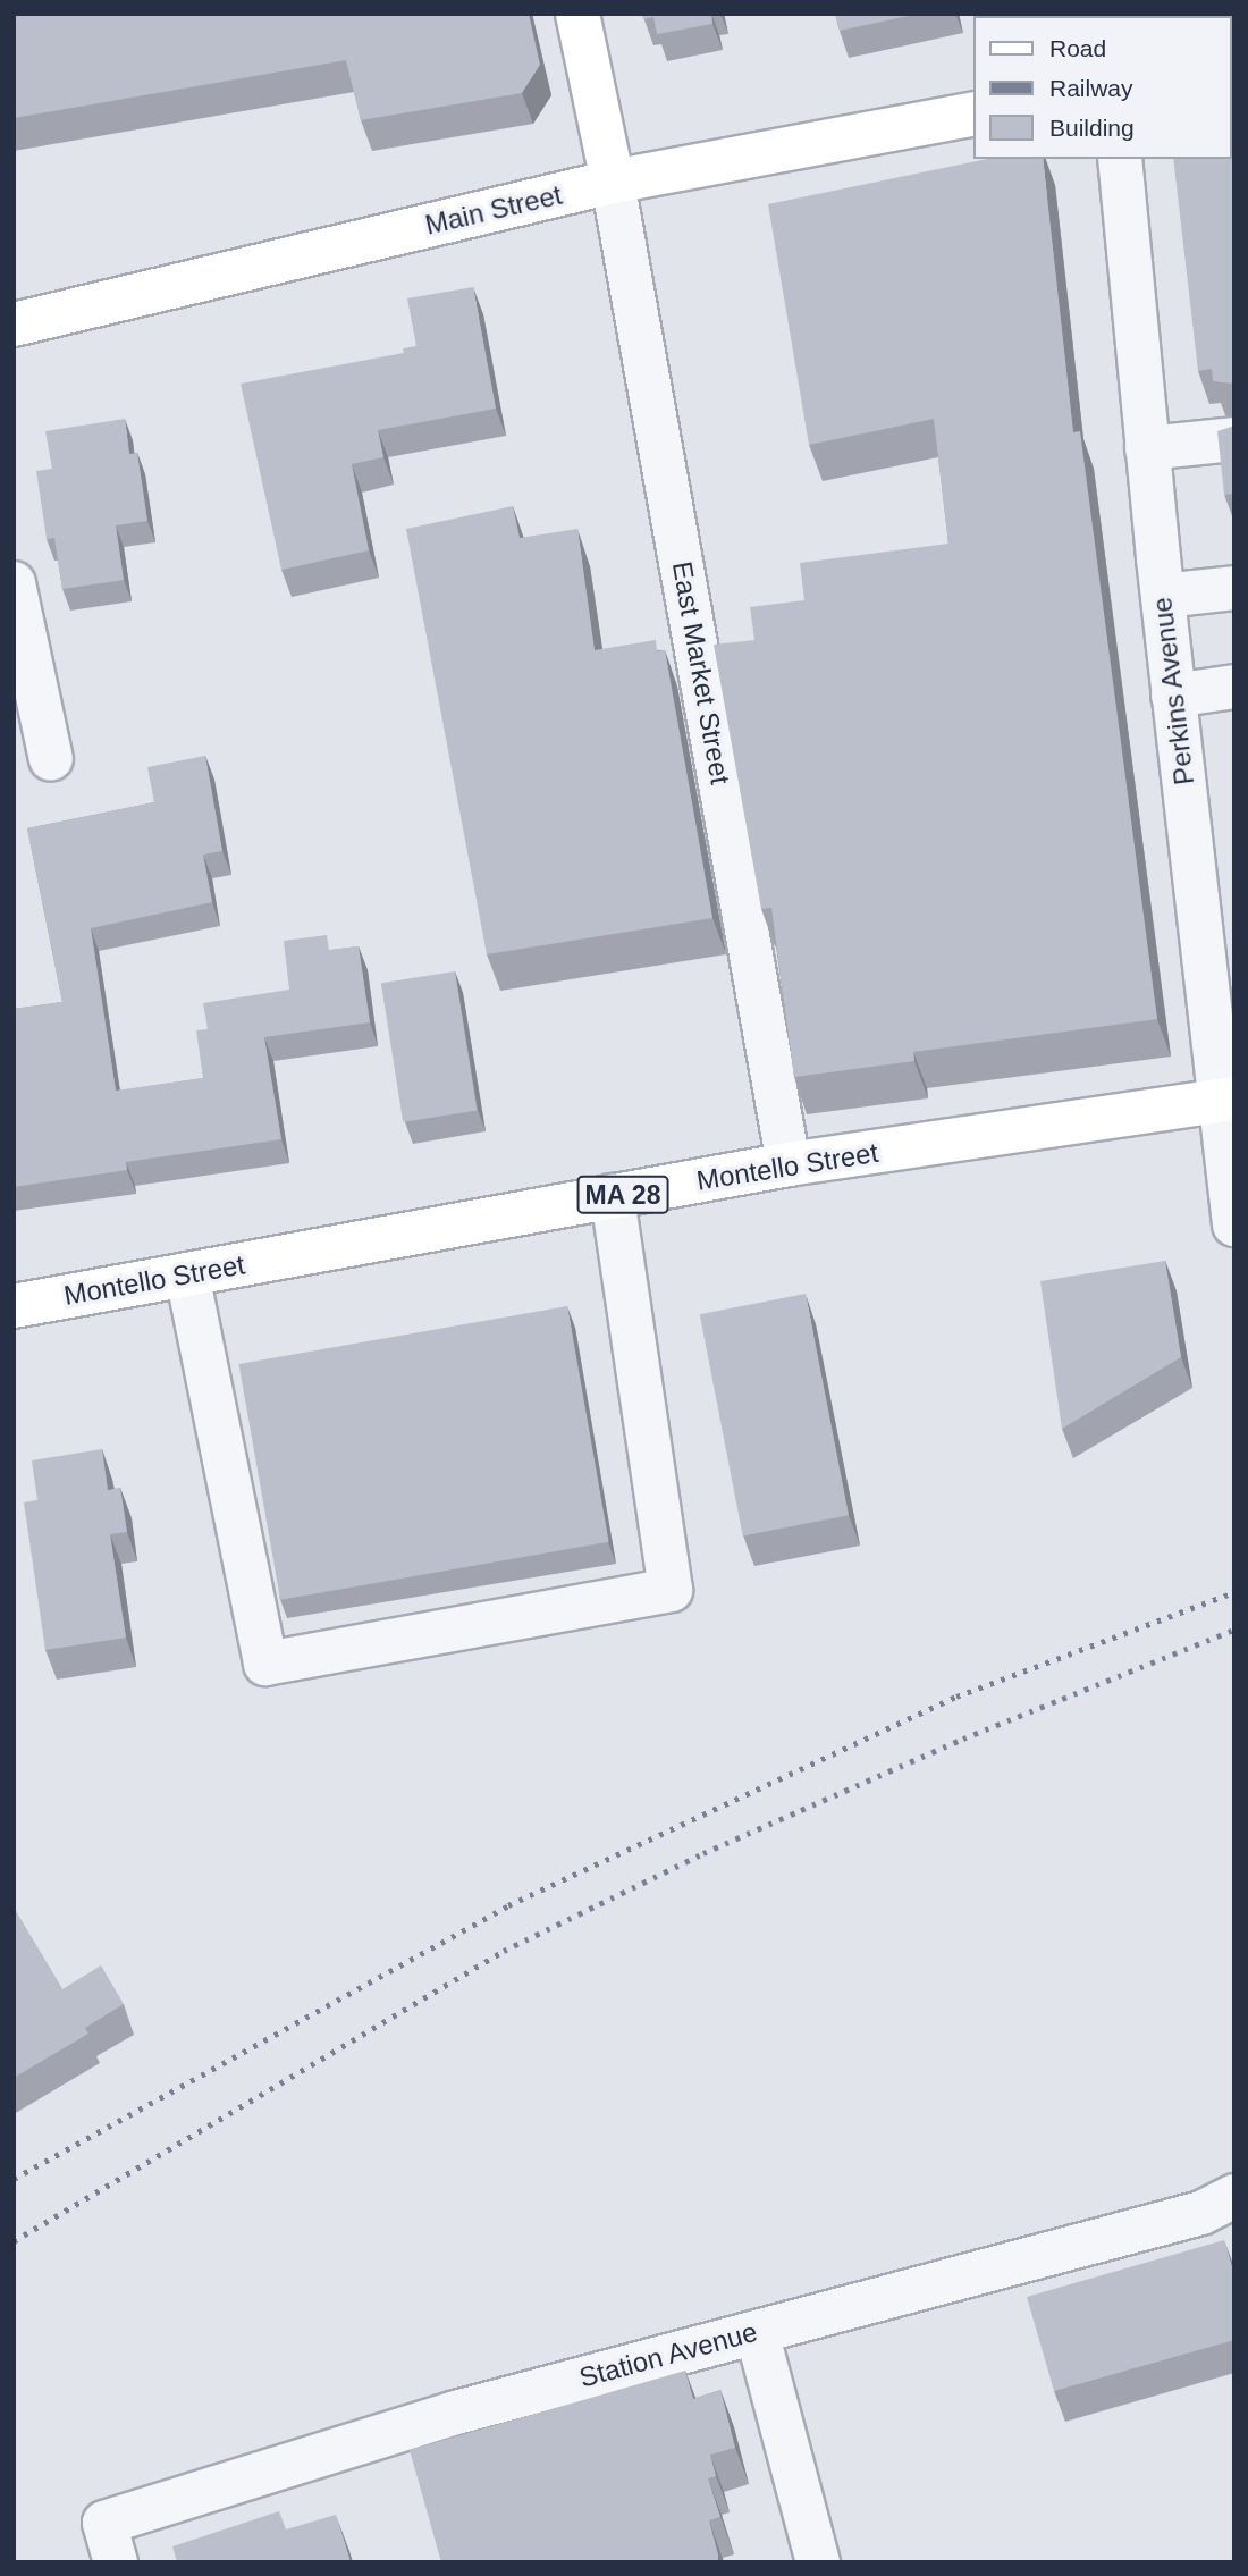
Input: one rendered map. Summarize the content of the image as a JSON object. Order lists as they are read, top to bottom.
{
  "streets": {
    "main road": ["Main Street", "Montello Street", "MA 28"],
    "street": ["East Market Street", "Perkins Avenue", "Station Avenue"]
  },
  "crossings": [
    ["Main Street", "East Market Street"],
    ["East Market Street", "Montello Street"],
    ["Perkins Avenue", "Montello Street"]
  ],
  "legend": ["Road", "Railway", "Building"]
}
